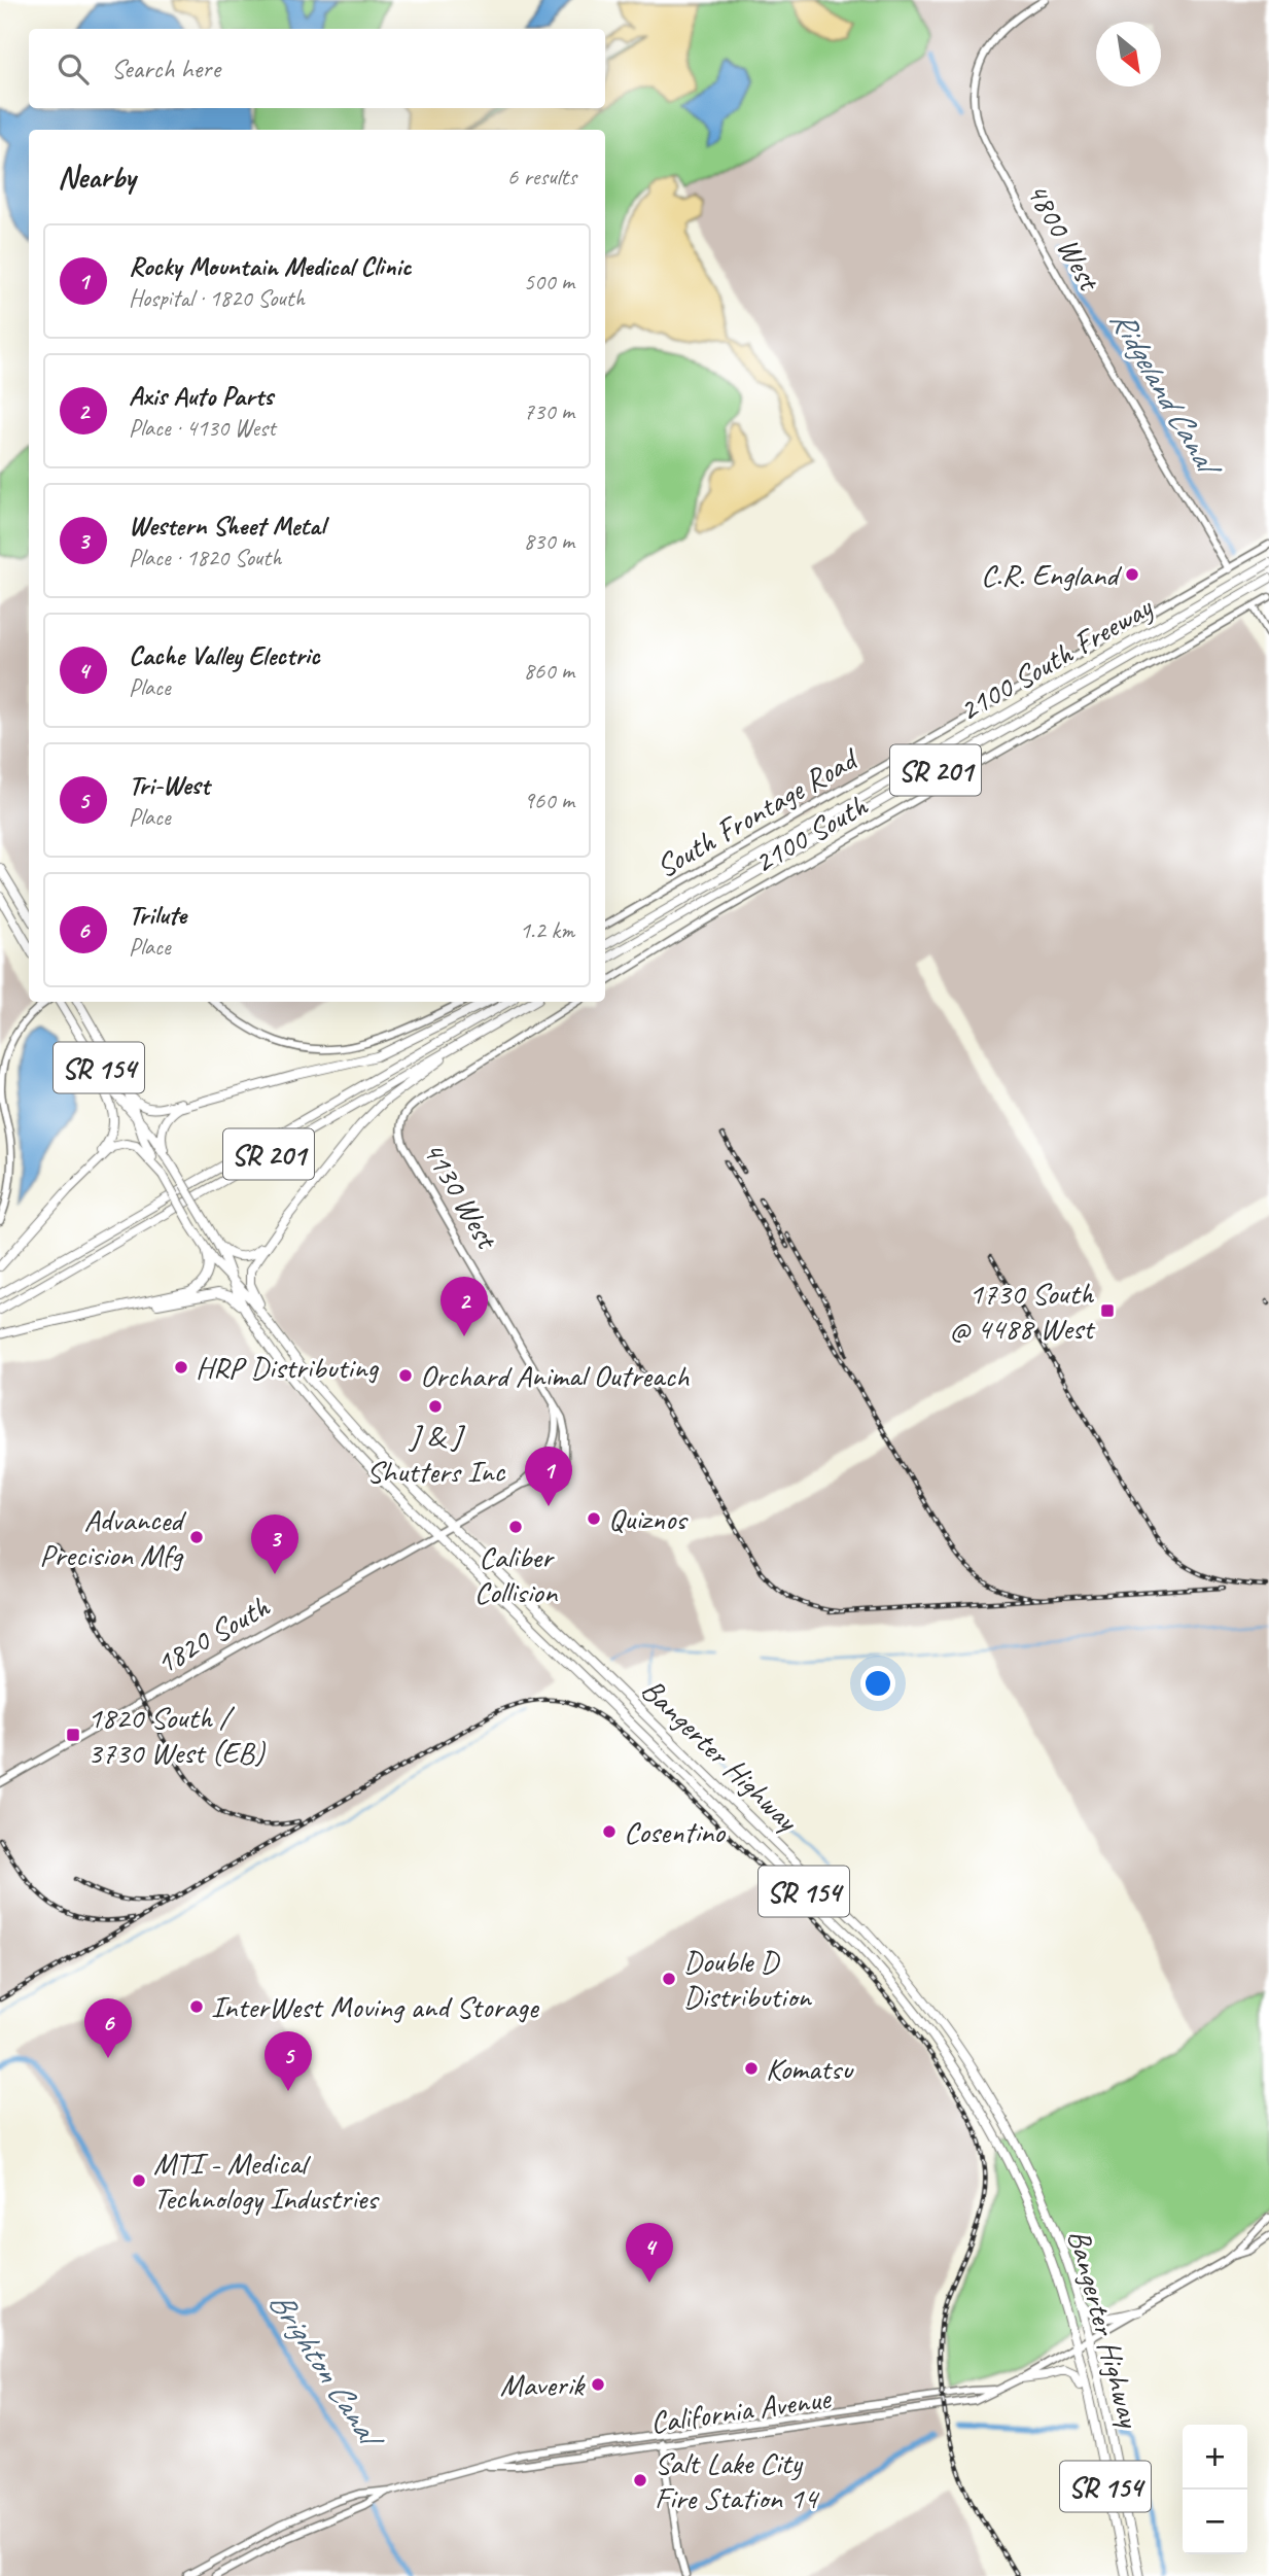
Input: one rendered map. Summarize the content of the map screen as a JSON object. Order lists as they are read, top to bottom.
{
  "streets": {
    "highway": [
      "2100 South Freeway",
      "SR 201",
      "SR 154",
      "Bangerter Highway"
    ],
    "street": [
      "4800 West",
      "South Frontage Road",
      "2100 South",
      "4130 West",
      "1820 South",
      "California Avenue"
    ]
  },
  "crossings": [
    ["4800 West", "South Frontage Road"],
    ["4130 West", "1820 South"],
    ["1820 South", "Bangerter Highway"],
    ["Bangerter Highway", "California Avenue"]
  ],
  "water": ["Ridgeland Canal", "Brighton Canal"],
  "places": {
    "other": [
      "C.R. England",
      "HRP Distributing",
      "Orchard Animal Outreach",
      "J & J Shutters Inc",
      "Quiznos",
      "Caliber Collision",
      "Advanced Precision Mfg",
      "Cosentino",
      "Double D Distribution",
      "InterWest Moving and Storage",
      "Komatsu",
      "MTI - Medical Technology Industries",
      "Maverik",
      "Salt Lake City Fire Station 14"
    ],
    "transit": ["1730 South @ 4488 West", "1820 South / 3730 West (EB)"]
  },
  "north": "bottom right",
  "page": {
    "search": "Search here",
    "heading": ["Nearby", "6 results"],
    "list": [
      {
        "mark": "1",
        "name": "Rocky Mountain Medical Clinic",
        "note": "Hospital · 1820 South",
        "value": "500 m"
      },
      {
        "mark": "2",
        "name": "Axis Auto Parts",
        "note": "Place · 4130 West",
        "value": "730 m"
      },
      {
        "mark": "3",
        "name": "Western Sheet Metal",
        "note": "Place · 1820 South",
        "value": "830 m"
      },
      {
        "mark": "4",
        "name": "Cache Valley Electric",
        "note": "Place",
        "value": "860 m"
      },
      {
        "mark": "5",
        "name": "Tri-West",
        "note": "Place",
        "value": "960 m"
      },
      {
        "mark": "6",
        "name": "Trilute",
        "note": "Place",
        "value": "1.2 km"
      }
    ],
    "pins": [
      "2",
      "1",
      "3",
      "6",
      "5",
      "4"
    ],
    "map_buttons": ["+", "−"]
  }
}
